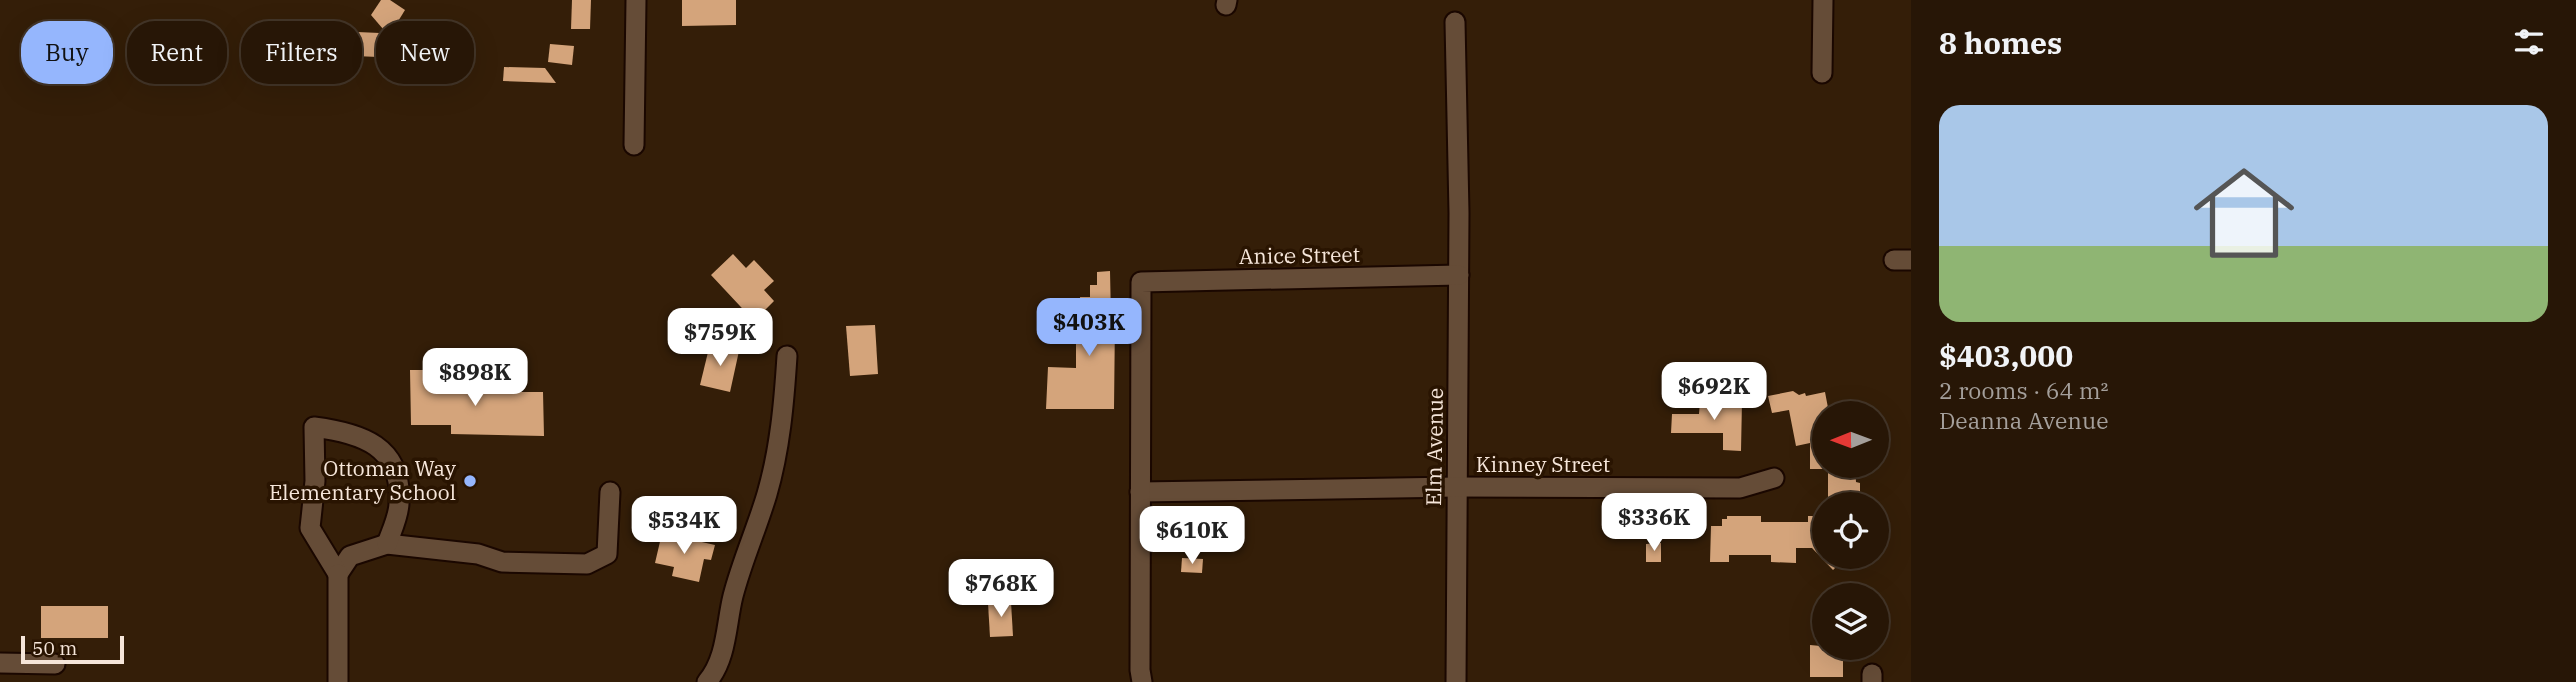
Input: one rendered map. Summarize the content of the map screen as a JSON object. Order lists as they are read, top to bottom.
{
  "streets": {
    "street": ["Anice Street", "Elm Avenue", "Kinney Street"]
  },
  "crossings": [
    ["Anice Street", "Elm Avenue"],
    ["Anice Street", "Kinney Street"],
    ["Elm Avenue", "Kinney Street"]
  ],
  "places": ["Ottoman Way Elementary School"],
  "scale_bar": "50 m",
  "north": "left",
  "page": {
    "heading": "8 homes",
    "chip": [
      "Buy",
      "Rent",
      "Filters",
      "New"
    ],
    "list": [
      {
        "name": "$403,000",
        "note": "2 rooms · 64 m² · Deanna Avenue"
      }
    ],
    "price": [
      "$403K",
      "$759K",
      "$898K",
      "$692K",
      "$336K",
      "$534K",
      "$610K",
      "$768K"
    ],
    "scale": "50 m"
  }
}
